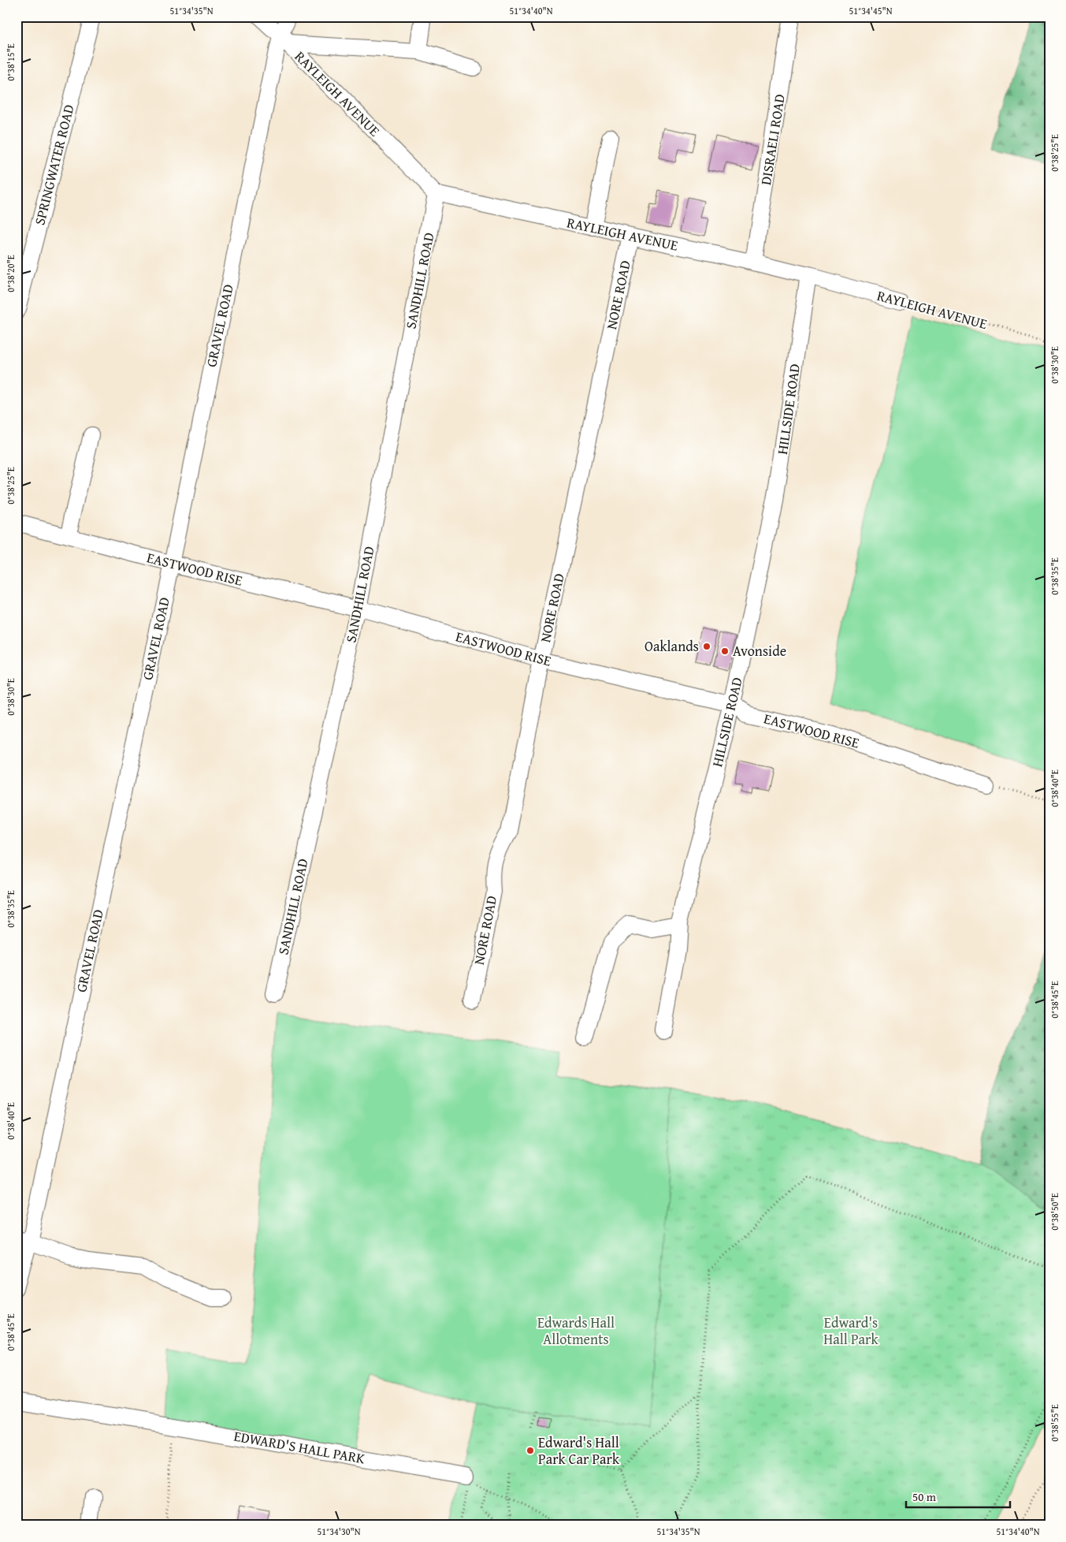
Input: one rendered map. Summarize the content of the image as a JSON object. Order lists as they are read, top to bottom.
{
  "streets": {
    "street": [
      "RAYLEIGH AVENUE",
      "DISRAELI ROAD",
      "SPRINGWATER ROAD",
      "SANDHILL ROAD",
      "NORE ROAD",
      "GRAVEL ROAD",
      "HILLSIDE ROAD",
      "EASTWOOD RISE",
      "EDWARD'S HALL PARK"
    ]
  },
  "crossings": [
    ["RAYLEIGH AVENUE", "DISRAELI ROAD"],
    ["RAYLEIGH AVENUE", "SANDHILL ROAD"],
    ["RAYLEIGH AVENUE", "NORE ROAD"],
    ["RAYLEIGH AVENUE", "GRAVEL ROAD"],
    ["RAYLEIGH AVENUE", "HILLSIDE ROAD"],
    ["SANDHILL ROAD", "EASTWOOD RISE"],
    ["NORE ROAD", "EASTWOOD RISE"],
    ["GRAVEL ROAD", "EASTWOOD RISE"],
    ["HILLSIDE ROAD", "EASTWOOD RISE"]
  ],
  "parks": ["Edwards Hall Allotments", "Edward's Hall Park"],
  "places": ["Oaklands", "Avonside", "Edward's Hall Park Car Park"],
  "scale_bar": "50 m",
  "coordinates": [
    "51°34'35\"N",
    "51°34'40\"N",
    "51°34'45\"N",
    "0°38'15\"E",
    "0°38'25\"E",
    "0°38'20\"E",
    "0°38'30\"E",
    "0°38'35\"E",
    "0°38'40\"E",
    "0°38'45\"E",
    "0°38'50\"E",
    "0°38'55\"E",
    "51°34'30\"N"
  ]
}
